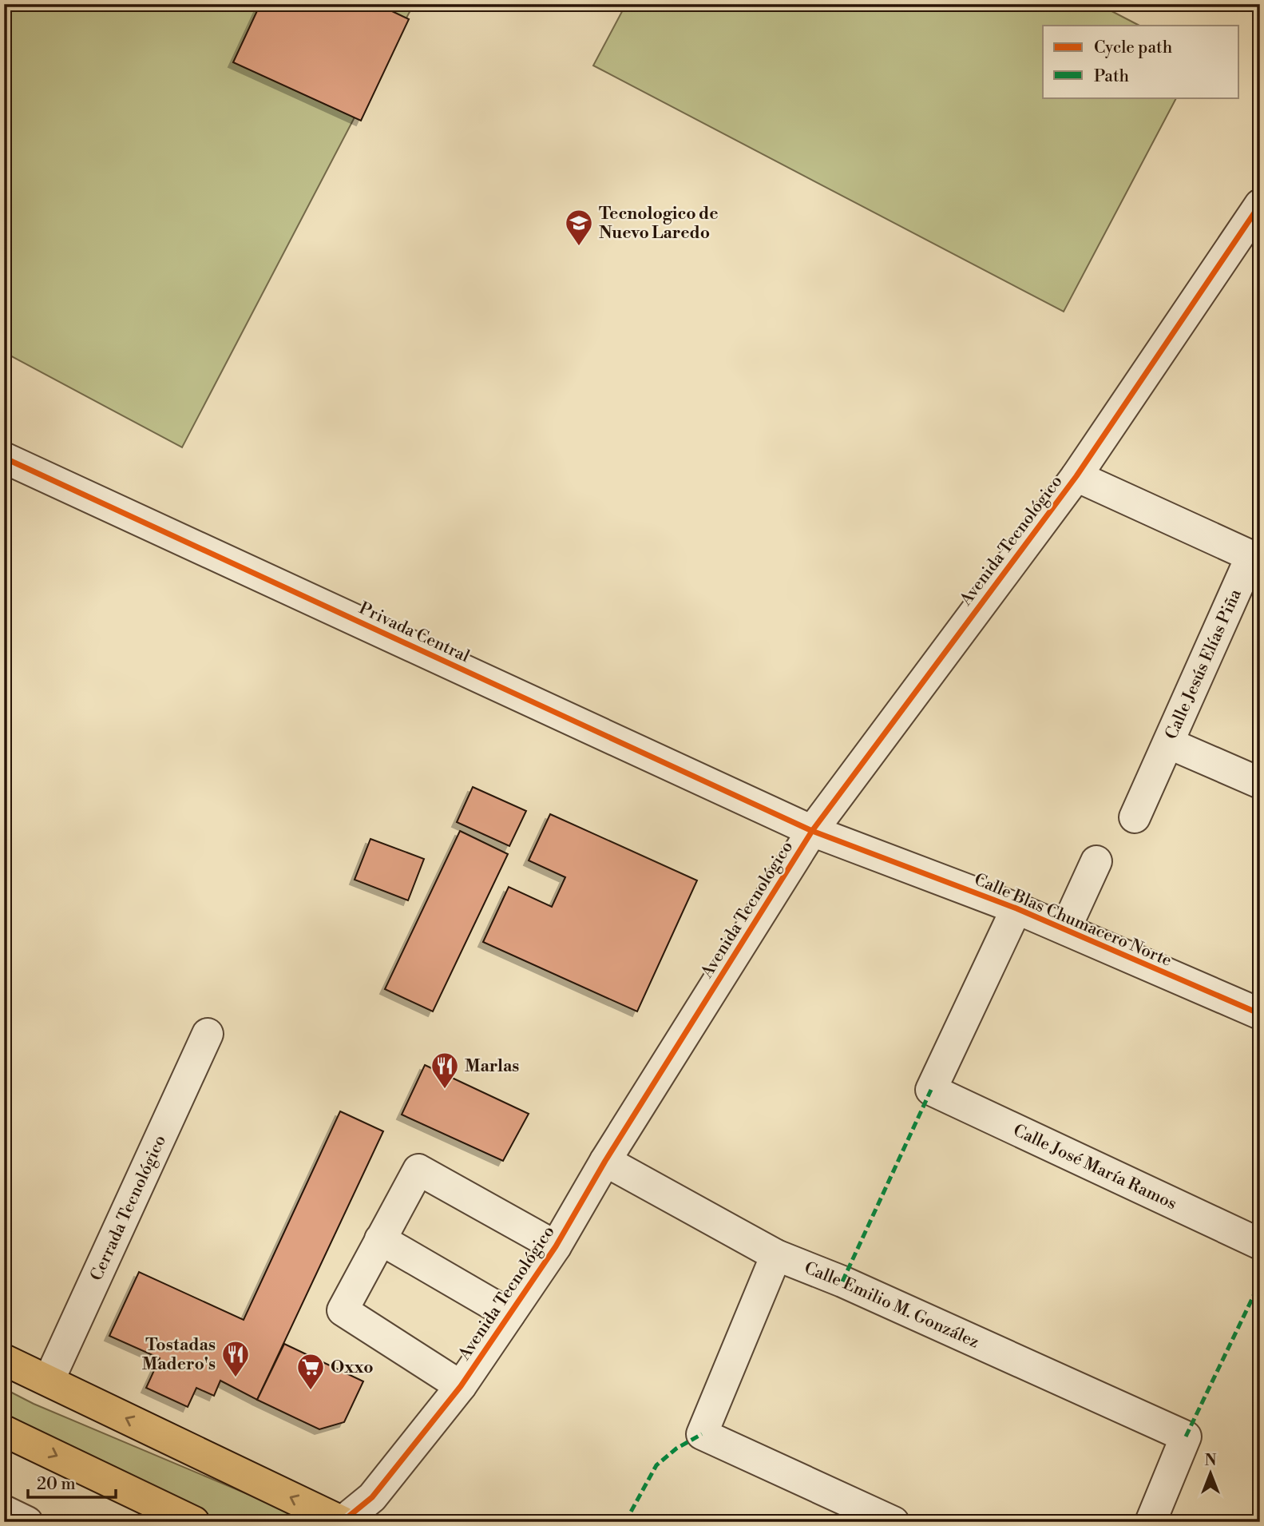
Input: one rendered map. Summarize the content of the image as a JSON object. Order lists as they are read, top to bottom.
{
  "streets": {
    "street": [
      "Avenida Tecnológico",
      "Privada Central",
      "Calle Jesús Elías Piña",
      "Calle Blas Chumacero Norte",
      "Calle José María Ramos",
      "Cerrada Tecnológico",
      "Calle Emilio M. González"
    ]
  },
  "crossings": [
    ["Avenida Tecnológico", "Privada Central"],
    ["Avenida Tecnológico", "Calle Jesús Elías Piña"],
    ["Avenida Tecnológico", "Calle Blas Chumacero Norte"],
    ["Avenida Tecnológico", "Calle Emilio M. González"],
    ["Privada Central", "Calle Blas Chumacero Norte"],
    ["Calle Blas Chumacero Norte", "Calle José María Ramos"]
  ],
  "places": {
    "school or university": ["Tecnologico de Nuevo Laredo"],
    "restaurant": ["Marlas", "Tostadas Madero's"],
    "supermarket": ["Oxxo"]
  },
  "legend": ["Cycle path", "Path"],
  "scale_bar": "20 m",
  "north": "top"
}
